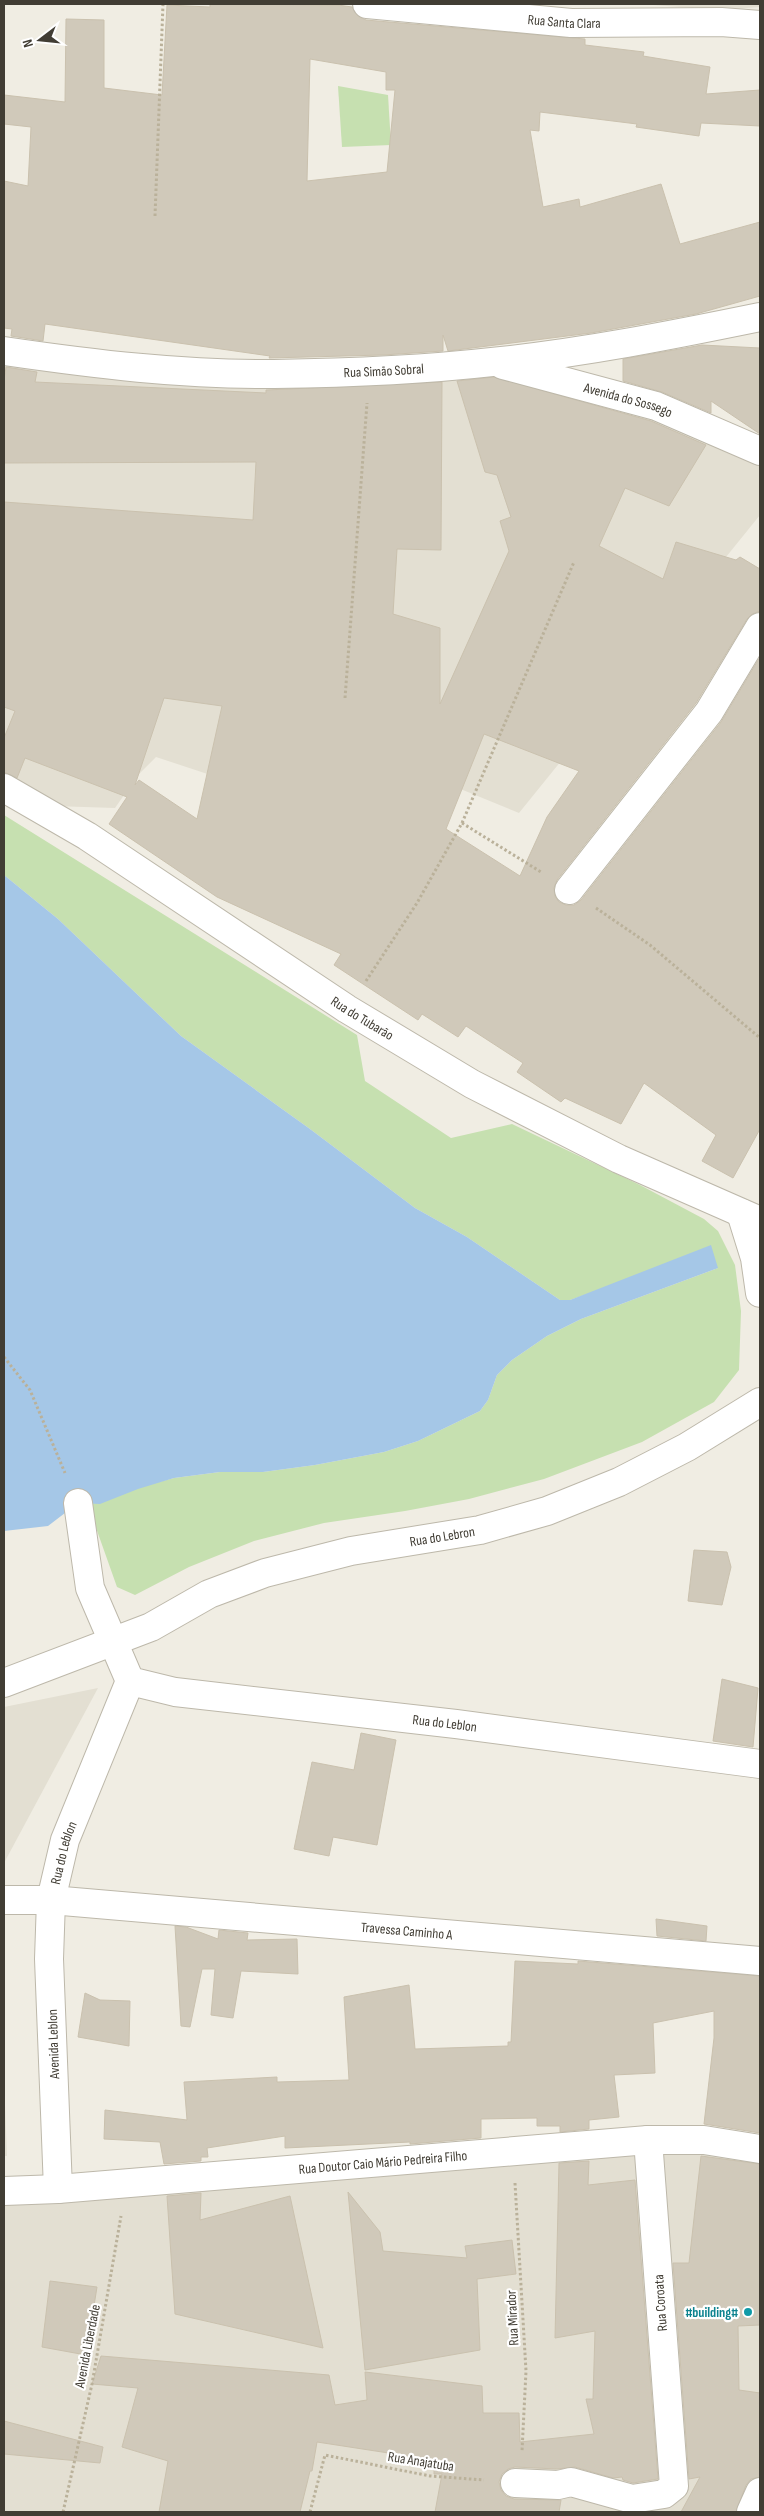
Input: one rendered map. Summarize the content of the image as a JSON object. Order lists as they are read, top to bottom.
{
  "streets": {
    "street": [
      "Rua Santa Clara",
      "Rua Simão Sobral",
      "Avenida do Sossego",
      "Rua do Tubarão",
      "Rua do Lebron",
      "Rua do Leblon",
      "Travessa Caminho A",
      "Avenida Leblon",
      "Rua Doutor Caio Mário Pedreira Filho",
      "Rua Coroata"
    ],
    "path": ["Rua Mirador", "Avenida Liberdade", "Rua Anajatuba"]
  },
  "crossings": [
    ["Rua Simão Sobral", "Avenida do Sossego"],
    ["Rua do Leblon", "Travessa Caminho A"],
    ["Rua do Leblon", "Avenida Leblon"],
    ["Travessa Caminho A", "Avenida Leblon"],
    ["Avenida Leblon", "Rua Doutor Caio Mário Pedreira Filho"],
    ["Rua Doutor Caio Mário Pedreira Filho", "Rua Coroata"],
    ["Rua Doutor Caio Mário Pedreira Filho", "Rua Mirador"],
    ["Rua Doutor Caio Mário Pedreira Filho", "Avenida Liberdade"],
    ["Rua Coroata", "Rua Mirador"],
    ["Rua Coroata", "Rua Anajatuba"],
    ["Rua Mirador", "Rua Anajatuba"]
  ],
  "places": ["#building#"],
  "north": "left"
}
